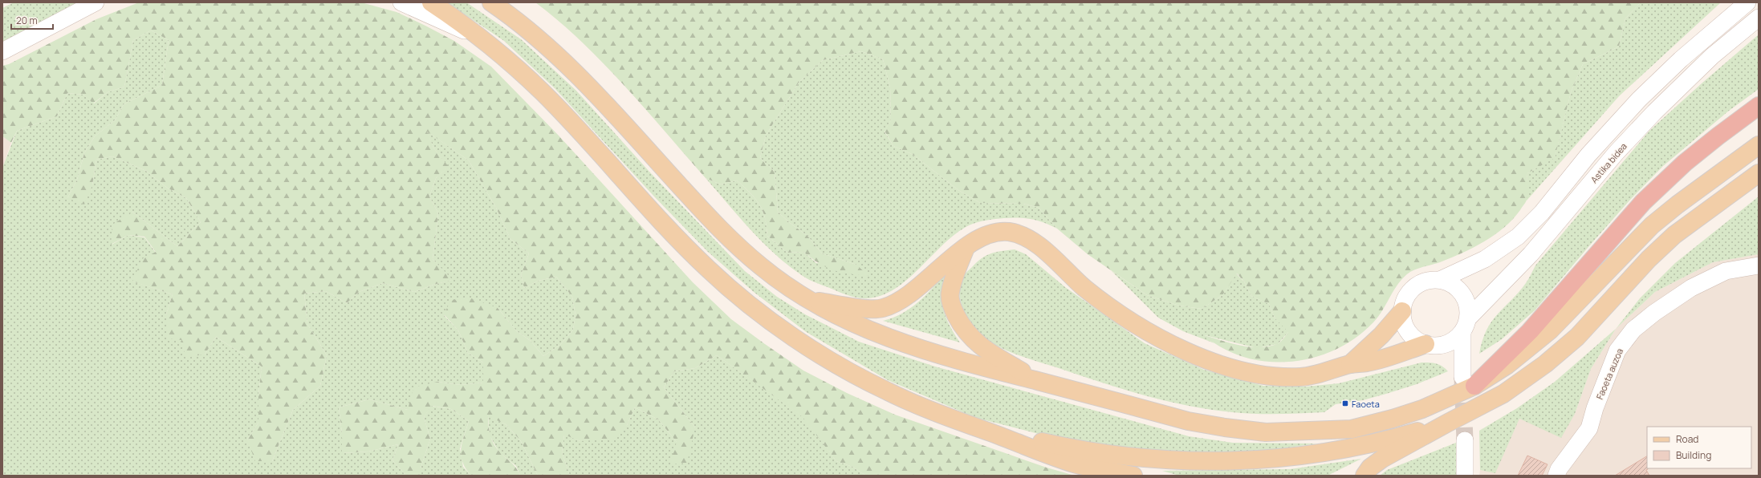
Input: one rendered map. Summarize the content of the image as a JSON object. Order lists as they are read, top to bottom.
{
  "streets": {
    "street": ["Astika bidea", "Faoeta auzoa"]
  },
  "places": {
    "transit": ["Faoeta"]
  },
  "legend": ["Road", "Building"],
  "scale_bar": "20 m"
}
